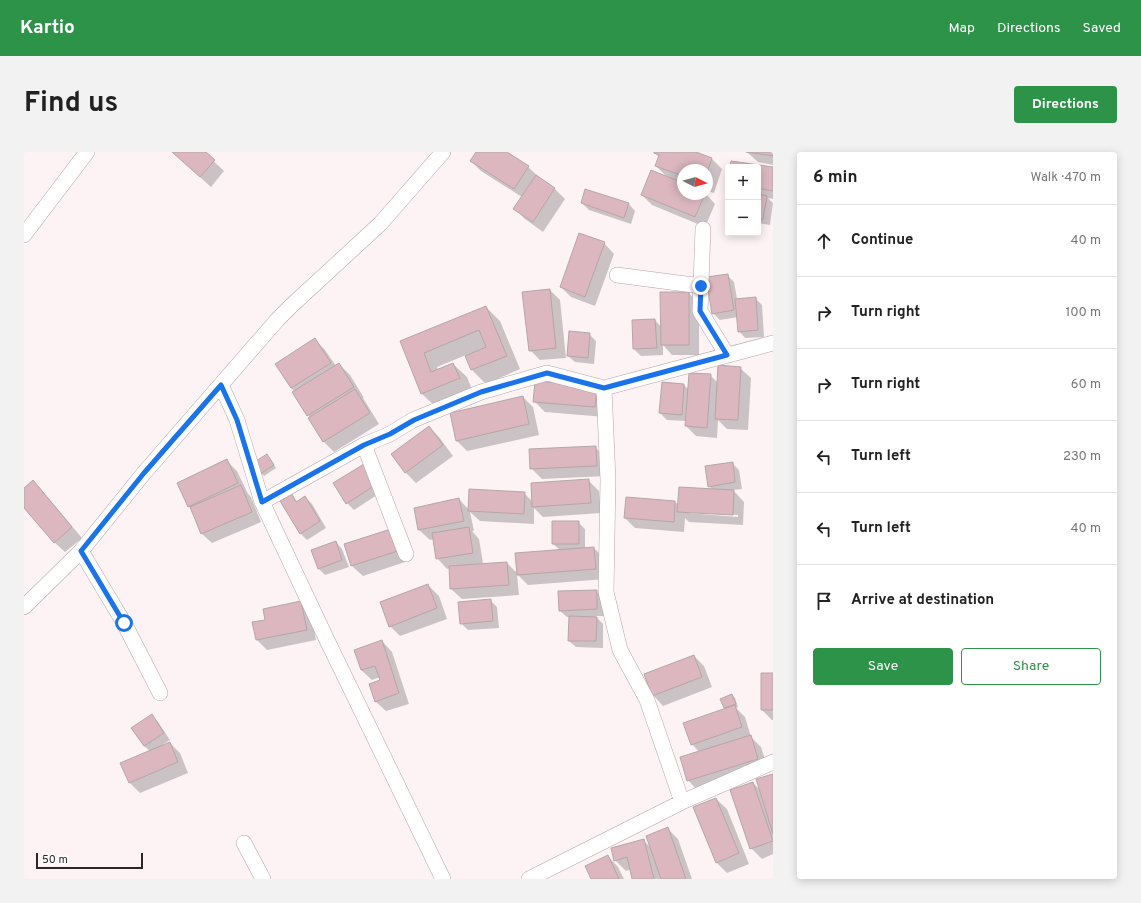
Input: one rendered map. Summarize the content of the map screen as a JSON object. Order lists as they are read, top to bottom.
{
  "scale_bar": "50 m",
  "north": "right",
  "page": {
    "header": "Kartio",
    "nav": ["Map", "Directions", "Saved"],
    "title": "Find us",
    "buttons": [
      "Directions",
      ["Save", "Share"]
    ],
    "heading": ["6 min", "Walk · 470 m"],
    "map_buttons": ["+", "−"],
    "list": [
      ["Continue", "40 m"],
      ["Turn right", "100 m"],
      ["Turn right", "60 m"],
      ["Turn left", "230 m"],
      ["Turn left", "40 m"],
      "Arrive at destination"
    ],
    "scale": "50 m"
  }
}
